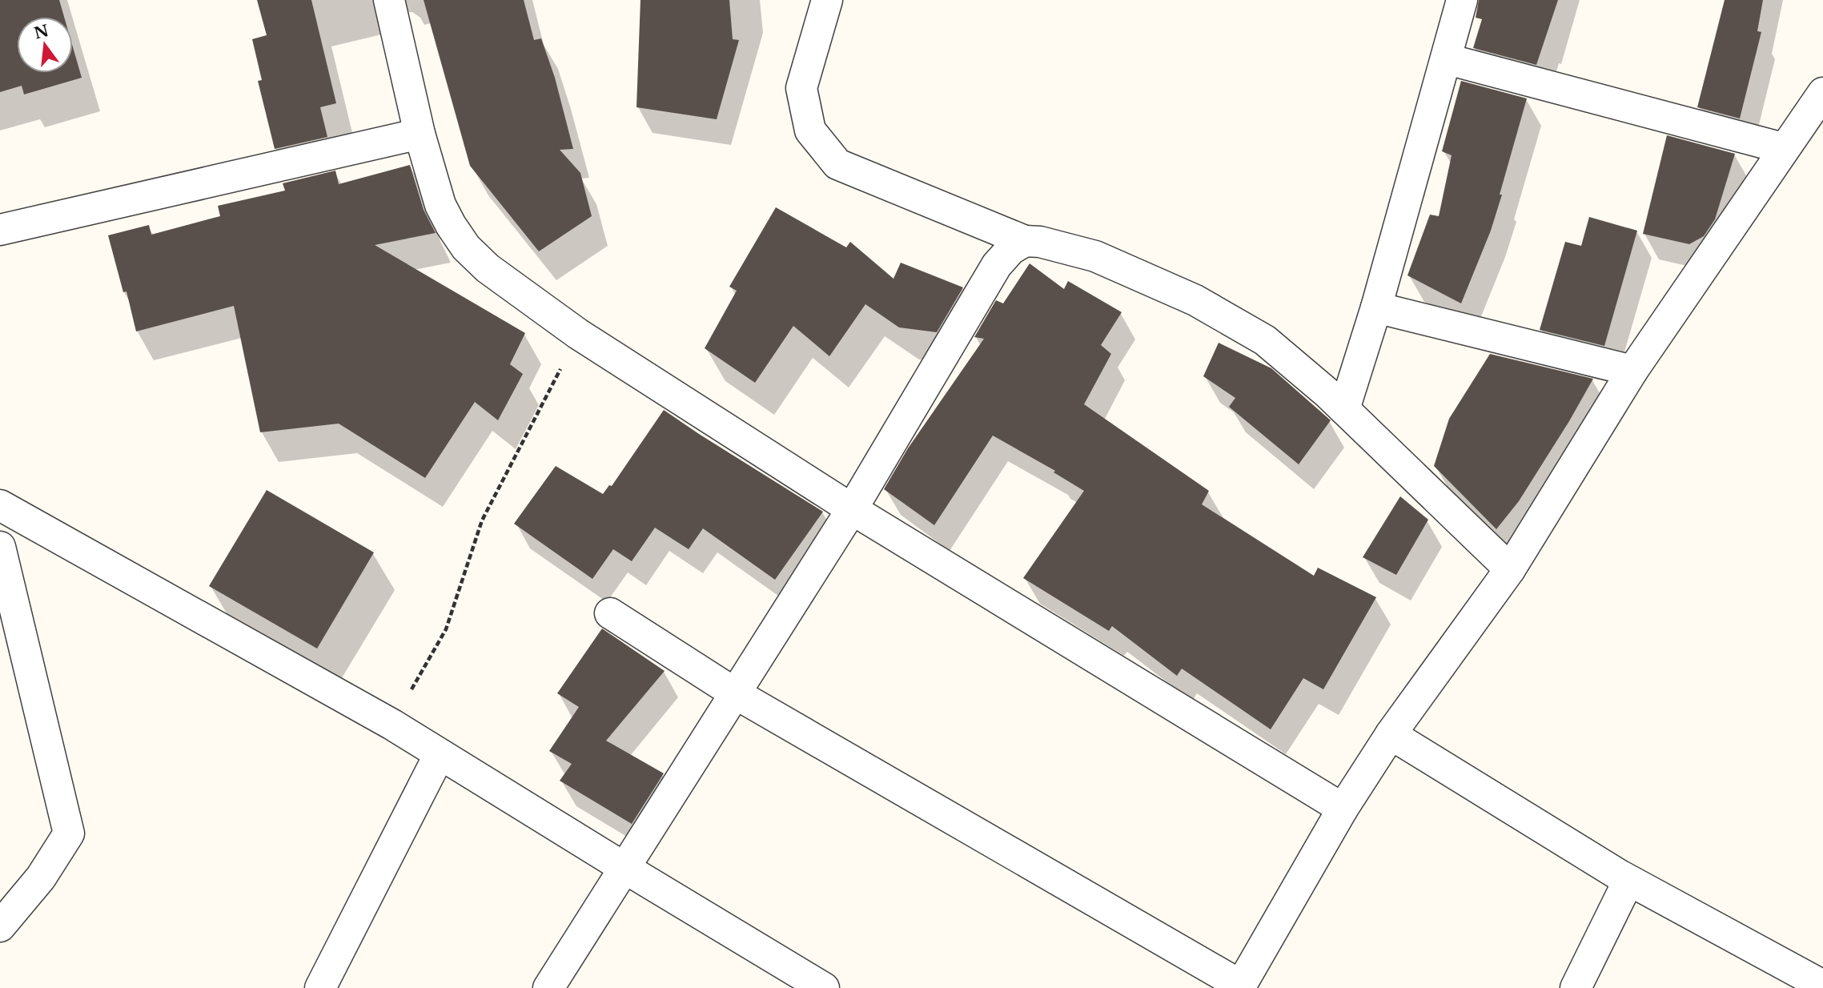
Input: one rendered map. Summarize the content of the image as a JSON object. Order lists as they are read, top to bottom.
{
  "north": "top"
}
